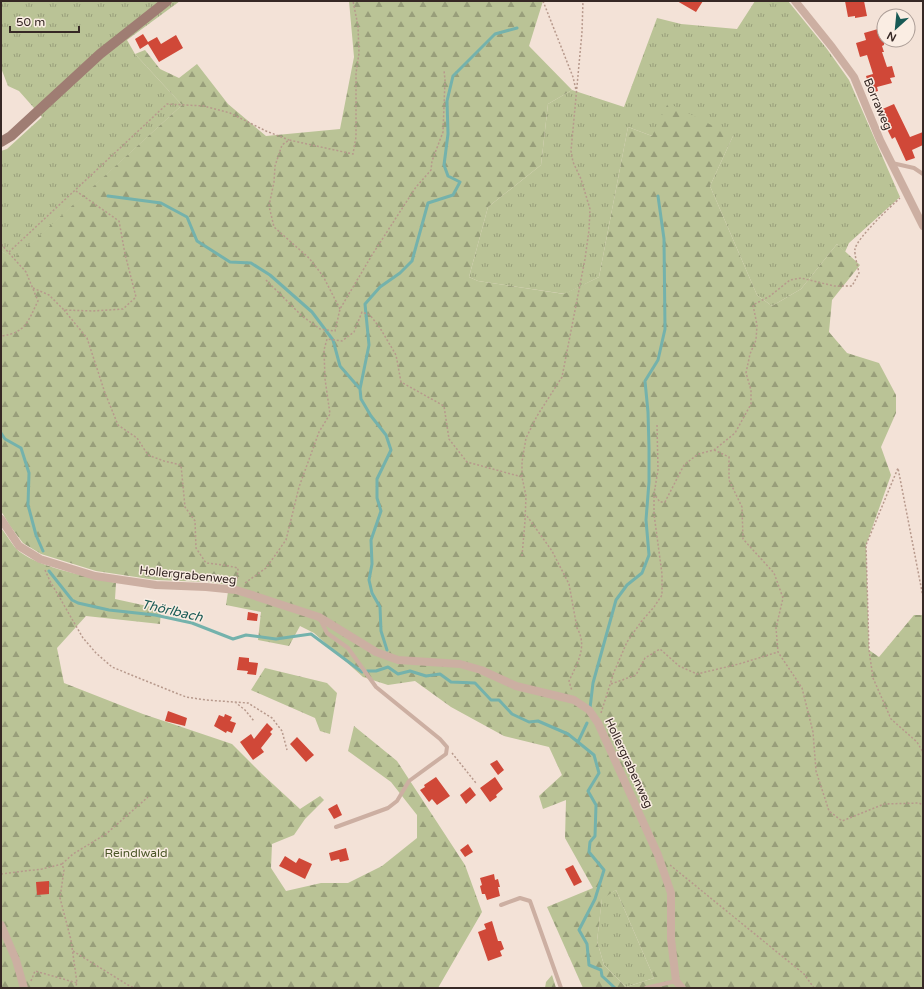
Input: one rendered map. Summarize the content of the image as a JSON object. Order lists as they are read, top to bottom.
{
  "streets": {
    "street": ["Borraweg", "Hollergrabenweg"]
  },
  "water": ["Thörlbach"],
  "parks": ["Reindlwald"],
  "scale_bar": "50 m",
  "north": "bottom left"
}
